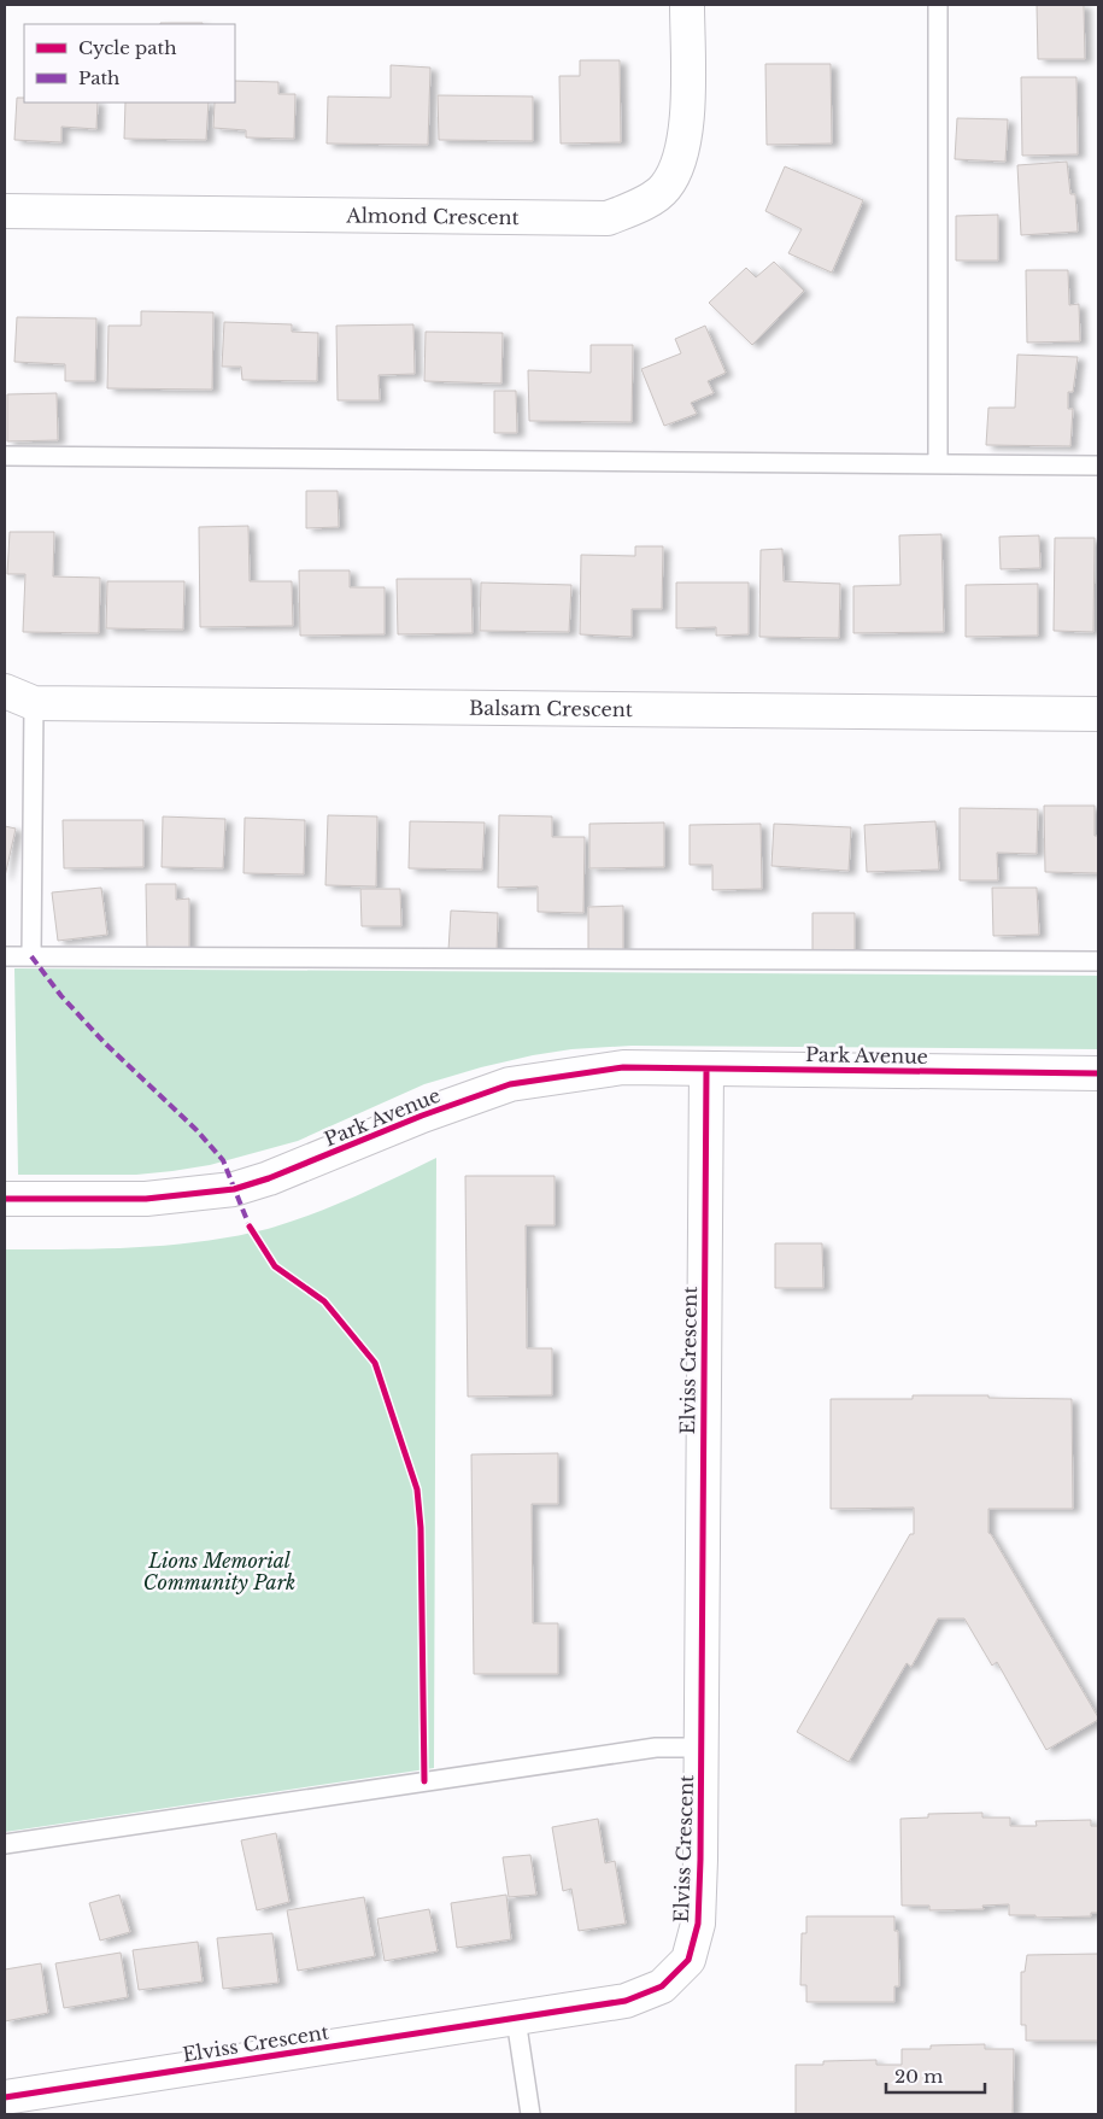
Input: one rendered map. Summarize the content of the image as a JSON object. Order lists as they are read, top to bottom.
{
  "streets": {
    "street": [
      "Almond Crescent",
      "Balsam Crescent",
      "Park Avenue",
      "Elviss Crescent"
    ]
  },
  "crossings": [
    ["Park Avenue", "Elviss Crescent"]
  ],
  "parks": ["Lions Memorial Community Park"],
  "legend": ["Cycle path", "Path"],
  "scale_bar": "20 m"
}
